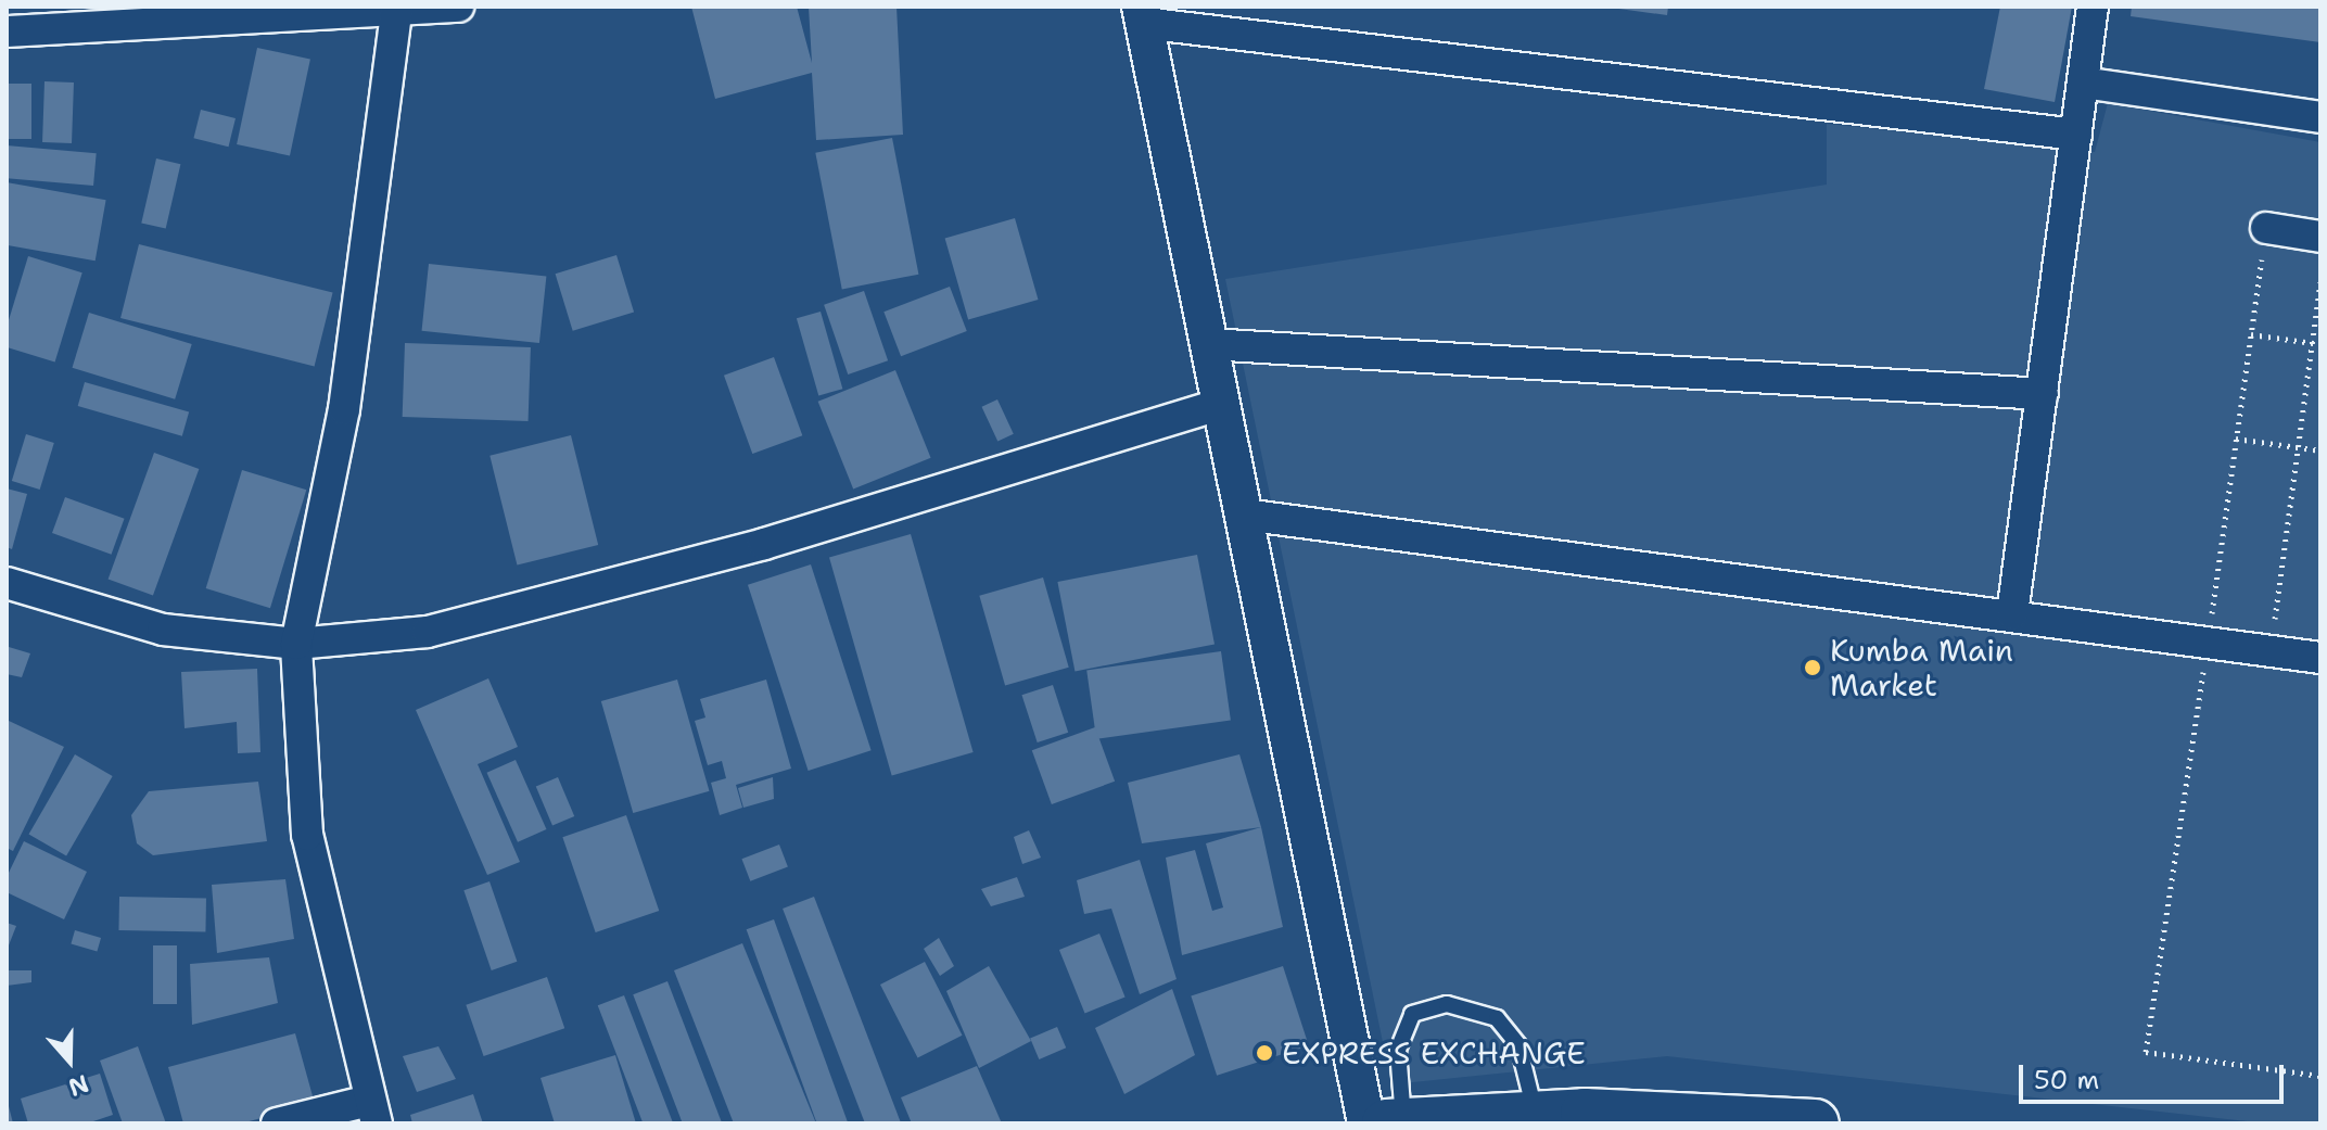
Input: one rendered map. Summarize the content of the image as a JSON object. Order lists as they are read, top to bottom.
{
  "places": ["Kumba Main Market", "EXPRESS EXCHANGE"],
  "scale_bar": "50 m",
  "north": "bottom"
}
